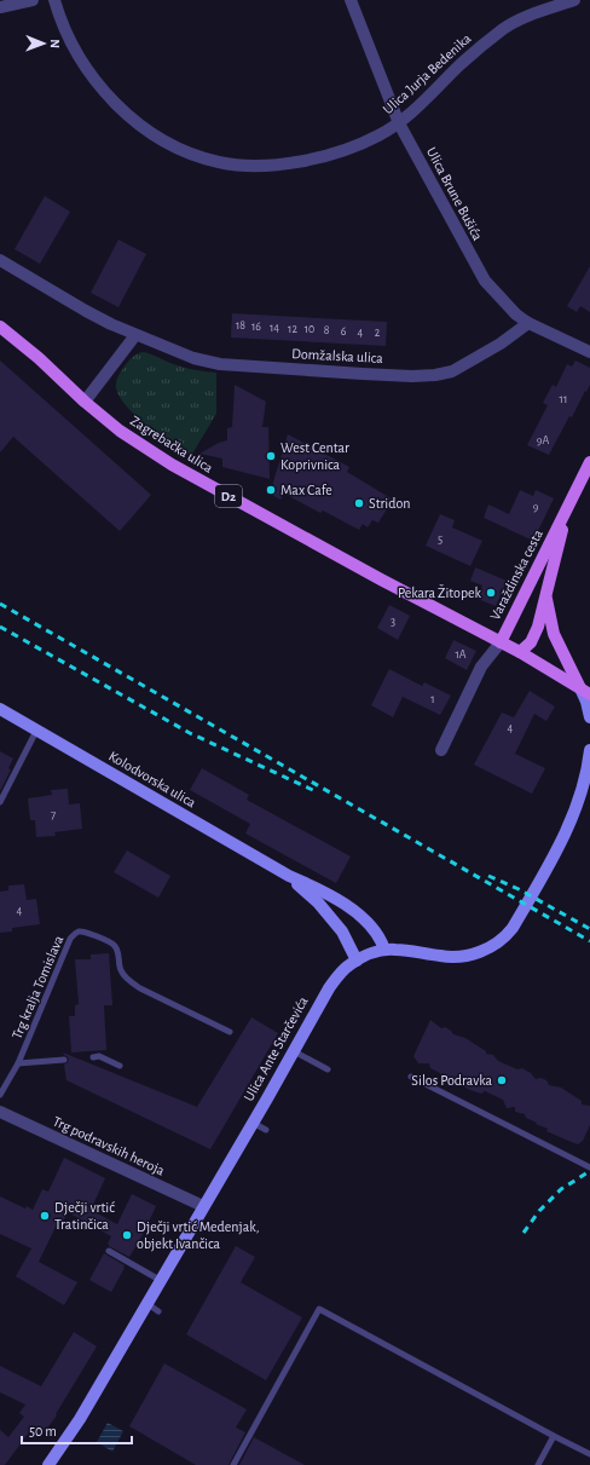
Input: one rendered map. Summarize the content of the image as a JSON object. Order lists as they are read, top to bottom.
{
  "streets": {
    "main road": [
      "Zagrebačka ulica",
      "D2",
      "Varaždinska cesta",
      "Kolodvorska ulica",
      "Ulica Ante Starčevića"
    ],
    "street": [
      "Ulica Jurja Bedenika",
      "Ulica Brune Bušića",
      "Domžalska ulica",
      "Trg podravskih heroja"
    ],
    "lane": ["Trg kralja Tomislava"]
  },
  "crossings": [
    ["Ulica Jurja Bedenika", "Ulica Brune Bušića"],
    ["Ulica Brune Bušića", "Domžalska ulica"],
    ["Zagrebačka ulica", "D2"],
    ["Zagrebačka ulica", "Varaždinska cesta"],
    ["D2", "Varaždinska cesta"],
    ["Kolodvorska ulica", "Ulica Ante Starčevića"],
    ["Ulica Ante Starčevića", "Trg podravskih heroja"]
  ],
  "places": [
    "West Centar Koprivnica",
    "Max Cafe",
    "Stridon",
    "Pekara Žitopek",
    "Silos Podravka",
    "Dječji vrtić Tratinčica",
    "Dječji vrtić Medenjak, objekt Ivančica"
  ],
  "house_numbers": [
    "18",
    "16",
    "14",
    "12",
    "10",
    "8",
    "6",
    "4",
    "2",
    "11",
    "9A",
    "9",
    "5",
    "3",
    "1A",
    "1",
    "4",
    "7",
    "4"
  ],
  "scale_bar": "50 m",
  "north": "right"
}
